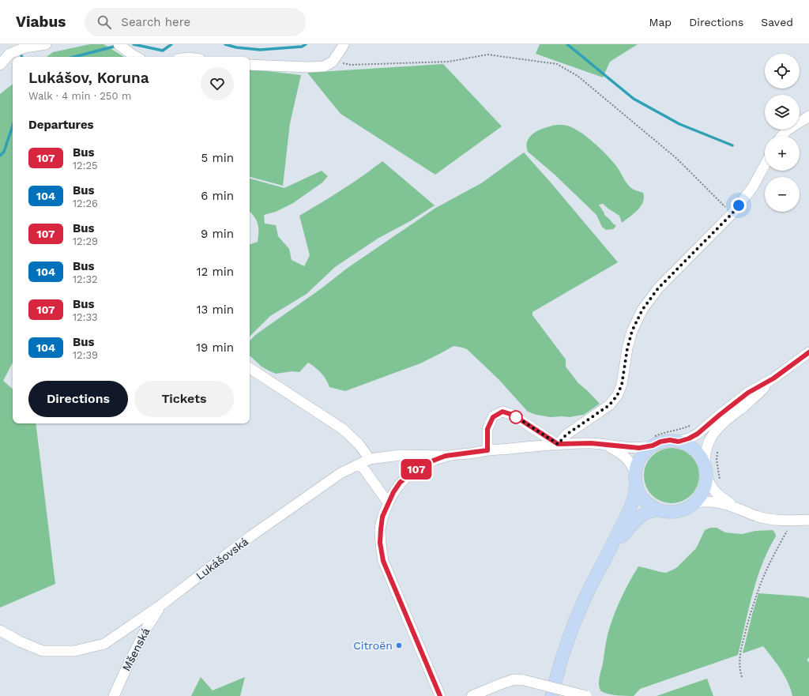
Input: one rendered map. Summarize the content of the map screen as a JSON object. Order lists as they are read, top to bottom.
{
  "streets": {
    "street": ["Lukášovská", "Mšenská"]
  },
  "crossings": [
    ["Lukášovská", "Mšenská"]
  ],
  "places": ["Citroën"],
  "lines": ["bus line 107"],
  "page": {
    "header": "Viabus",
    "search": "Search here",
    "nav": ["Map", "Directions", "Saved"],
    "on_map": "107",
    "map_buttons": ["+", "−"],
    "heading": [
      ["Lukášov, Koruna", "Walk · 4 min · 250 m"],
      "Departures"
    ],
    "list": [
      {
        "mark": "107",
        "name": "Bus",
        "note": "12:25",
        "value": "5 min"
      },
      {
        "mark": "104",
        "name": "Bus",
        "note": "12:26",
        "value": "6 min"
      },
      {
        "mark": "107",
        "name": "Bus",
        "note": "12:29",
        "value": "9 min"
      },
      {
        "mark": "104",
        "name": "Bus",
        "note": "12:32",
        "value": "12 min"
      },
      {
        "mark": "107",
        "name": "Bus",
        "note": "12:33",
        "value": "13 min"
      },
      {
        "mark": "104",
        "name": "Bus",
        "note": "12:39",
        "value": "19 min"
      }
    ],
    "buttons": ["Directions", "Tickets"]
  }
}
